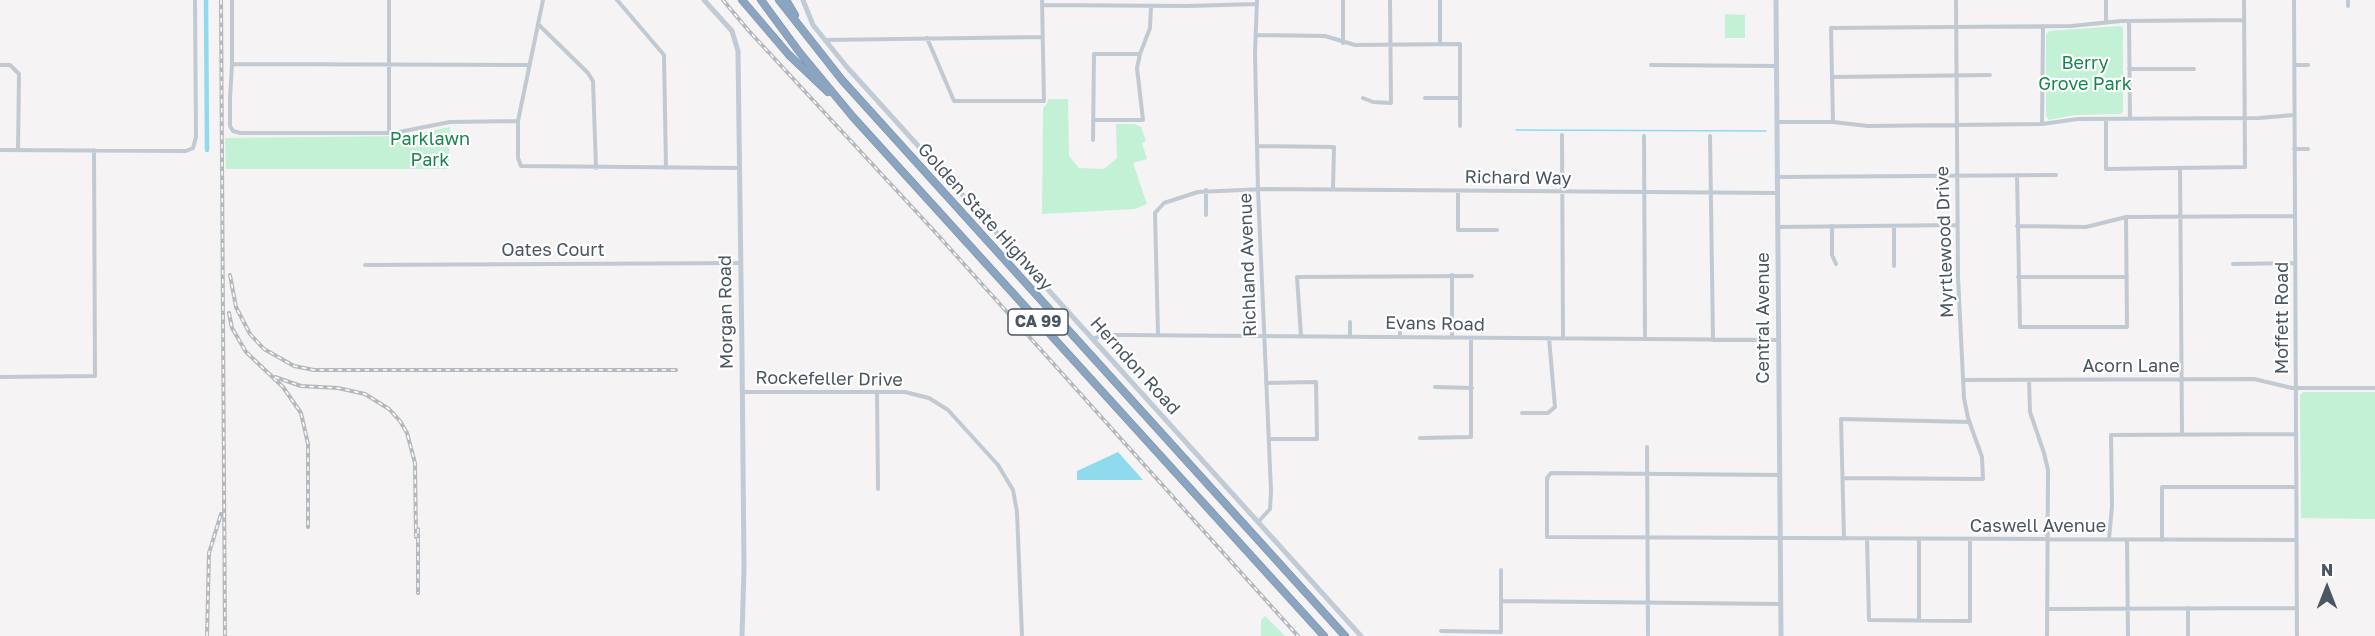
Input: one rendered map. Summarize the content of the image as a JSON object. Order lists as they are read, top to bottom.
{
  "streets": {
    "highway": ["Golden State Highway", "CA 99"],
    "street": [
      "Richard Way",
      "Myrtlewood Drive",
      "Oates Court",
      "Richland Avenue",
      "Morgan Road",
      "Central Avenue",
      "Moffett Road",
      "Evans Road",
      "Herndon Road",
      "Acorn Lane",
      "Rockefeller Drive",
      "Caswell Avenue"
    ]
  },
  "crossings": [
    ["Richard Way", "Richland Avenue"],
    ["Richard Way", "Central Avenue"],
    ["Richard Way", "Evans Road"],
    ["Myrtlewood Drive", "Acorn Lane"],
    ["Oates Court", "Morgan Road"],
    ["Richland Avenue", "Evans Road"],
    ["Richland Avenue", "Herndon Road"],
    ["Morgan Road", "Rockefeller Drive"],
    ["Central Avenue", "Evans Road"],
    ["Central Avenue", "Caswell Avenue"],
    ["Moffett Road", "Acorn Lane"],
    ["Moffett Road", "Caswell Avenue"],
    ["Evans Road", "Herndon Road"]
  ],
  "parks": ["Berry Grove Park", "Parklawn Park"],
  "north": "top"
}
